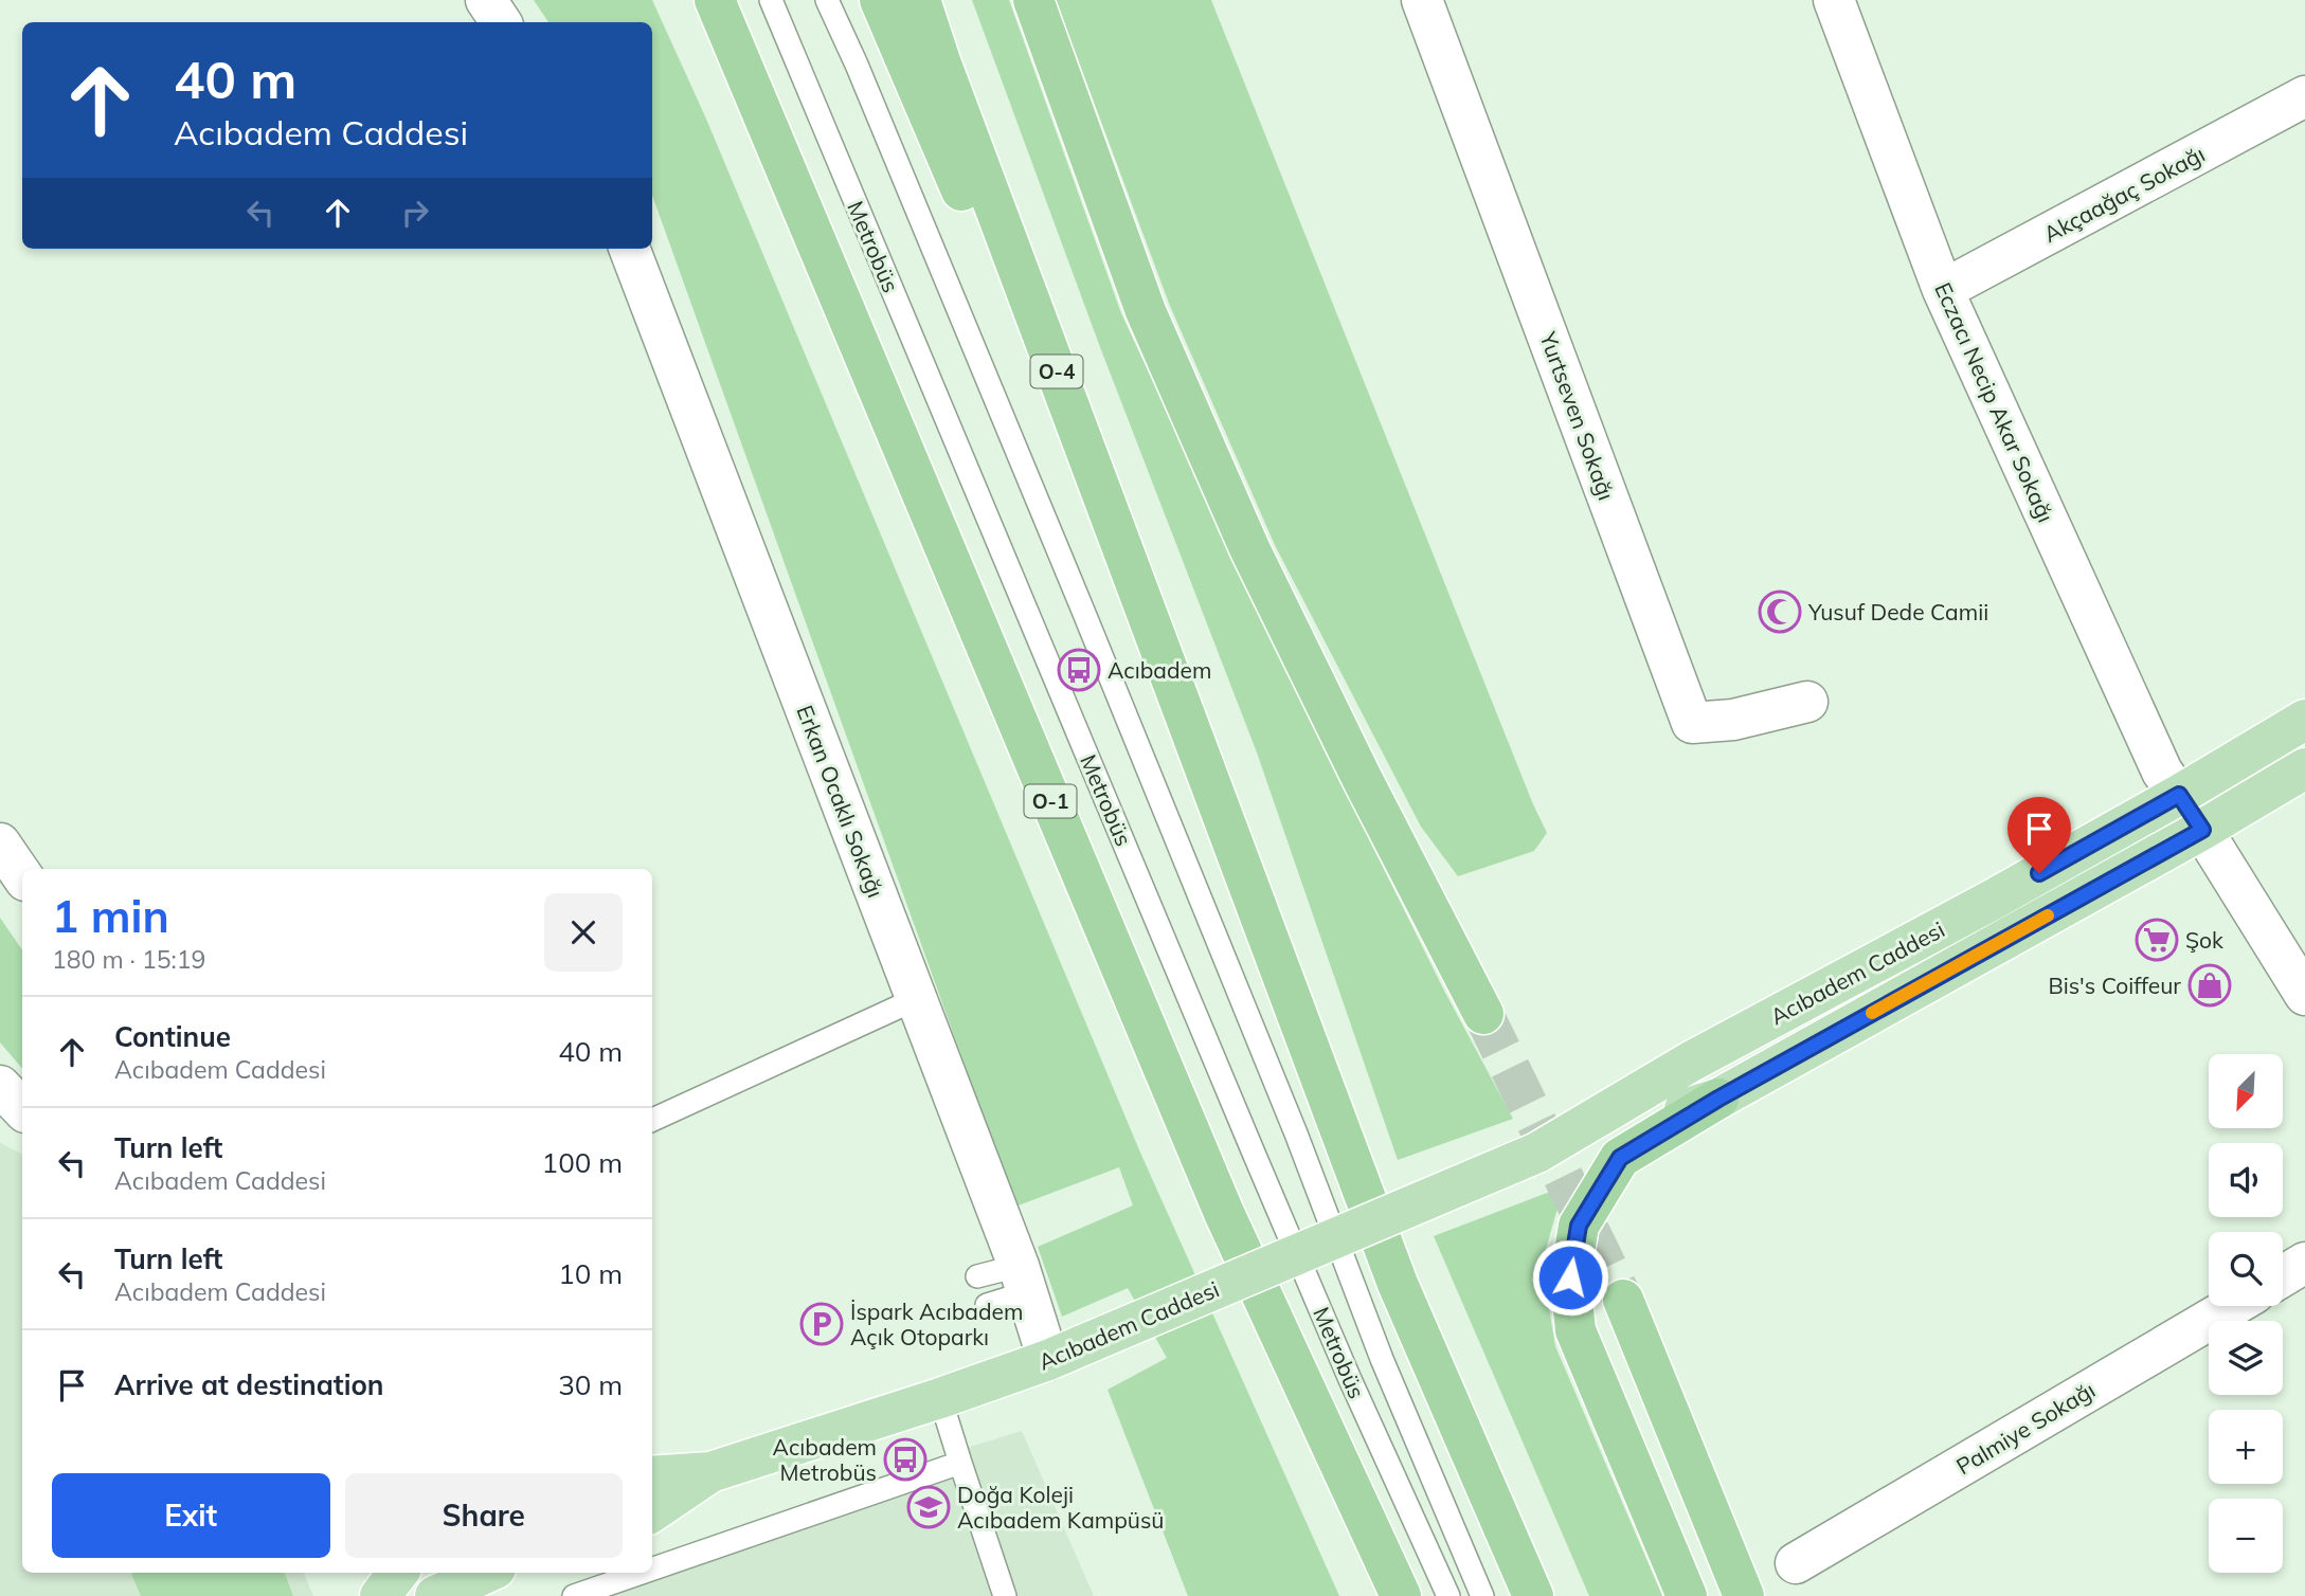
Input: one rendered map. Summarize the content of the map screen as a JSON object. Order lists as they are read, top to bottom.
{
  "streets": {
    "highway": ["O-4", "O-1"],
    "main road": ["Acıbadem Caddesi"],
    "street": [
      "Akçaağaç Sokağı",
      "Eczacı Necip Akar Sokağı",
      "Yurtseven Sokağı",
      "Erkan Ocaklı Sokağı",
      "Palmiye Sokağı"
    ],
    "lane": ["Metrobüs"]
  },
  "crossings": [
    ["Akçaağaç Sokağı", "Eczacı Necip Akar Sokağı"],
    ["Eczacı Necip Akar Sokağı", "Acıbadem Caddesi"],
    ["Erkan Ocaklı Sokağı", "Acıbadem Caddesi"]
  ],
  "places": {
    "mosque": ["Yusuf Dede Camii"],
    "bus stop": ["Acıbadem", "Acıbadem Metrobüs"],
    "supermarket": ["Şok"],
    "shop": ["Bis's Coiffeur"],
    "parking": ["İspark Acıbadem Açık Otoparkı"],
    "school or university": ["Doğa Koleji Acıbadem Kampüsü"]
  },
  "north": "bottom left",
  "page": {
    "turn": ["40 m", "Acıbadem Caddesi"],
    "heading": ["1 min", "180 m · 15:19"],
    "list": [
      {
        "name": "Continue",
        "note": "Acıbadem Caddesi",
        "value": "40 m"
      },
      {
        "name": "Turn left",
        "note": "Acıbadem Caddesi",
        "value": "100 m"
      },
      {
        "name": "Turn left",
        "note": "Acıbadem Caddesi",
        "value": "10 m"
      },
      {
        "name": "Arrive at destination",
        "value": "30 m"
      }
    ],
    "map_buttons": ["+", "−"],
    "buttons": ["Exit", "Share"]
  }
}
